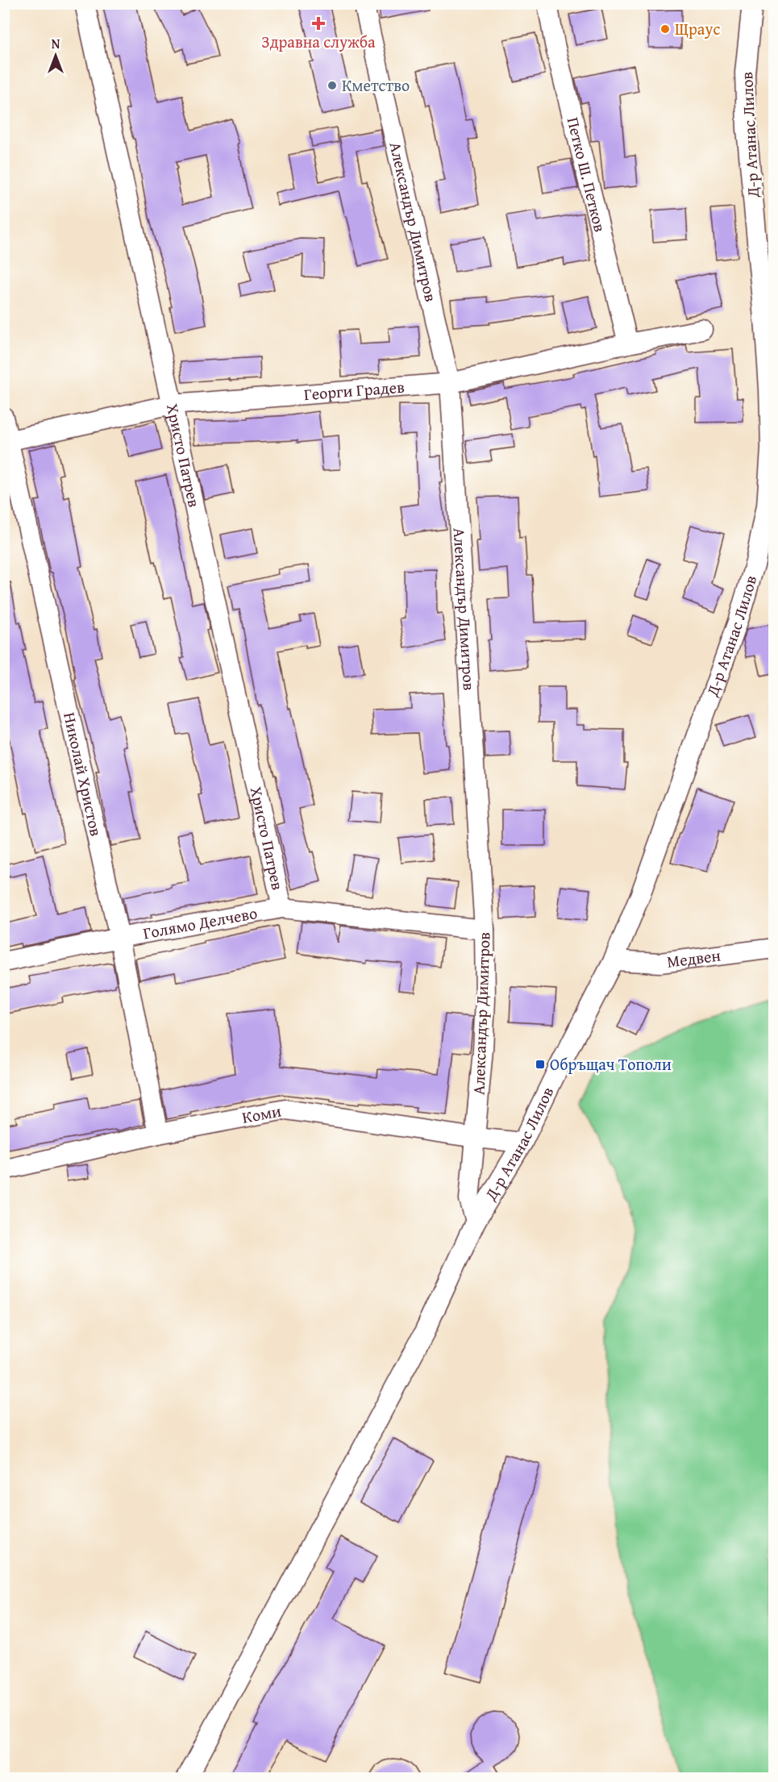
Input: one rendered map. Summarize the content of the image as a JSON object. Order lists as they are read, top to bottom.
{
  "streets": {
    "street": [
      "Д-р Атанас Лилов",
      "Петко Ш. Петков",
      "Александър Димитров",
      "Георги Градев",
      "Христо Патрев",
      "Николай Христов",
      "Голямо Делчево",
      "Медвен",
      "Коми"
    ]
  },
  "crossings": [
    ["Д-р Атанас Лилов", "Александър Димитров"],
    ["Д-р Атанас Лилов", "Медвен"],
    ["Д-р Атанас Лилов", "Коми"],
    ["Петко Ш. Петков", "Георги Градев"],
    ["Александър Димитров", "Георги Градев"],
    ["Александър Димитров", "Голямо Делчево"],
    ["Александър Димитров", "Коми"],
    ["Георги Градев", "Христо Патрев"],
    ["Георги Градев", "Николай Христов"],
    ["Христо Патрев", "Голямо Делчево"],
    ["Николай Христов", "Голямо Делчево"],
    ["Николай Христов", "Коми"]
  ],
  "places": {
    "health": ["Здравна служба"],
    "other": ["Щраус", "Кметство"],
    "transit": ["Обръщач Тополи"]
  },
  "north": "top"
}
